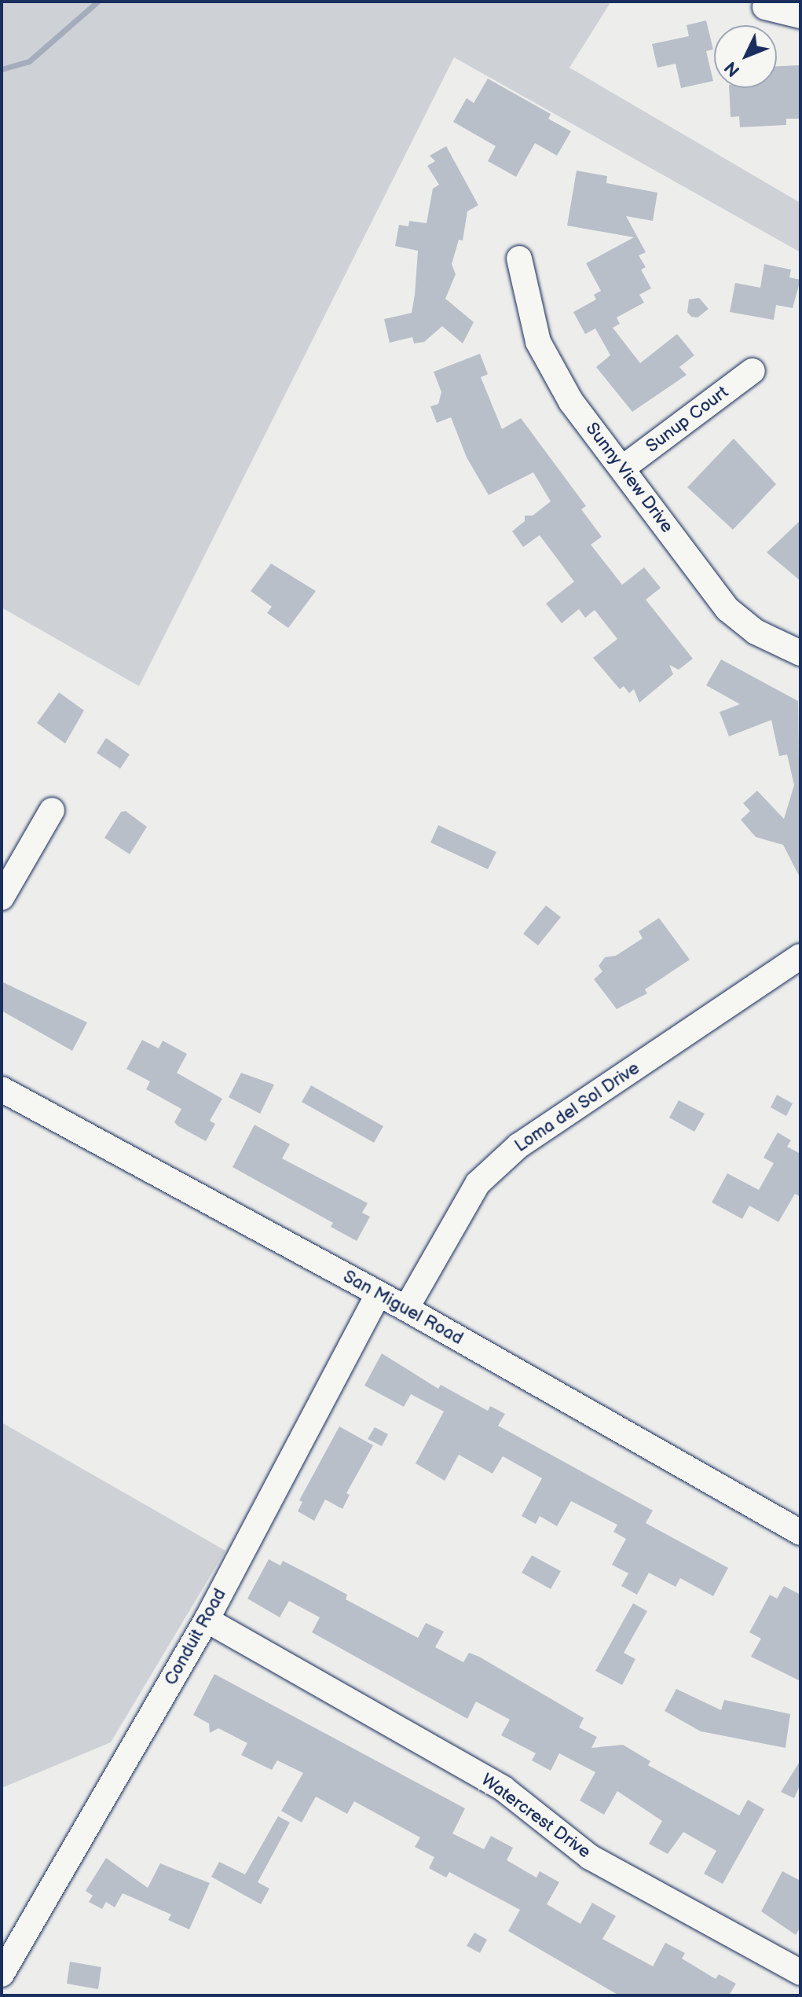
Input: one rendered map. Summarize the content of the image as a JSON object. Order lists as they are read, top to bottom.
{
  "streets": {
    "street": [
      "Sunup Court",
      "Sunny View Drive",
      "Loma del Sol Drive",
      "San Miguel Road",
      "Conduit Road",
      "Watercrest Drive"
    ]
  },
  "crossings": [
    ["Sunup Court", "Sunny View Drive"],
    ["Loma del Sol Drive", "San Miguel Road"],
    ["San Miguel Road", "Conduit Road"],
    ["Conduit Road", "Watercrest Drive"]
  ],
  "north": "bottom left"
}
